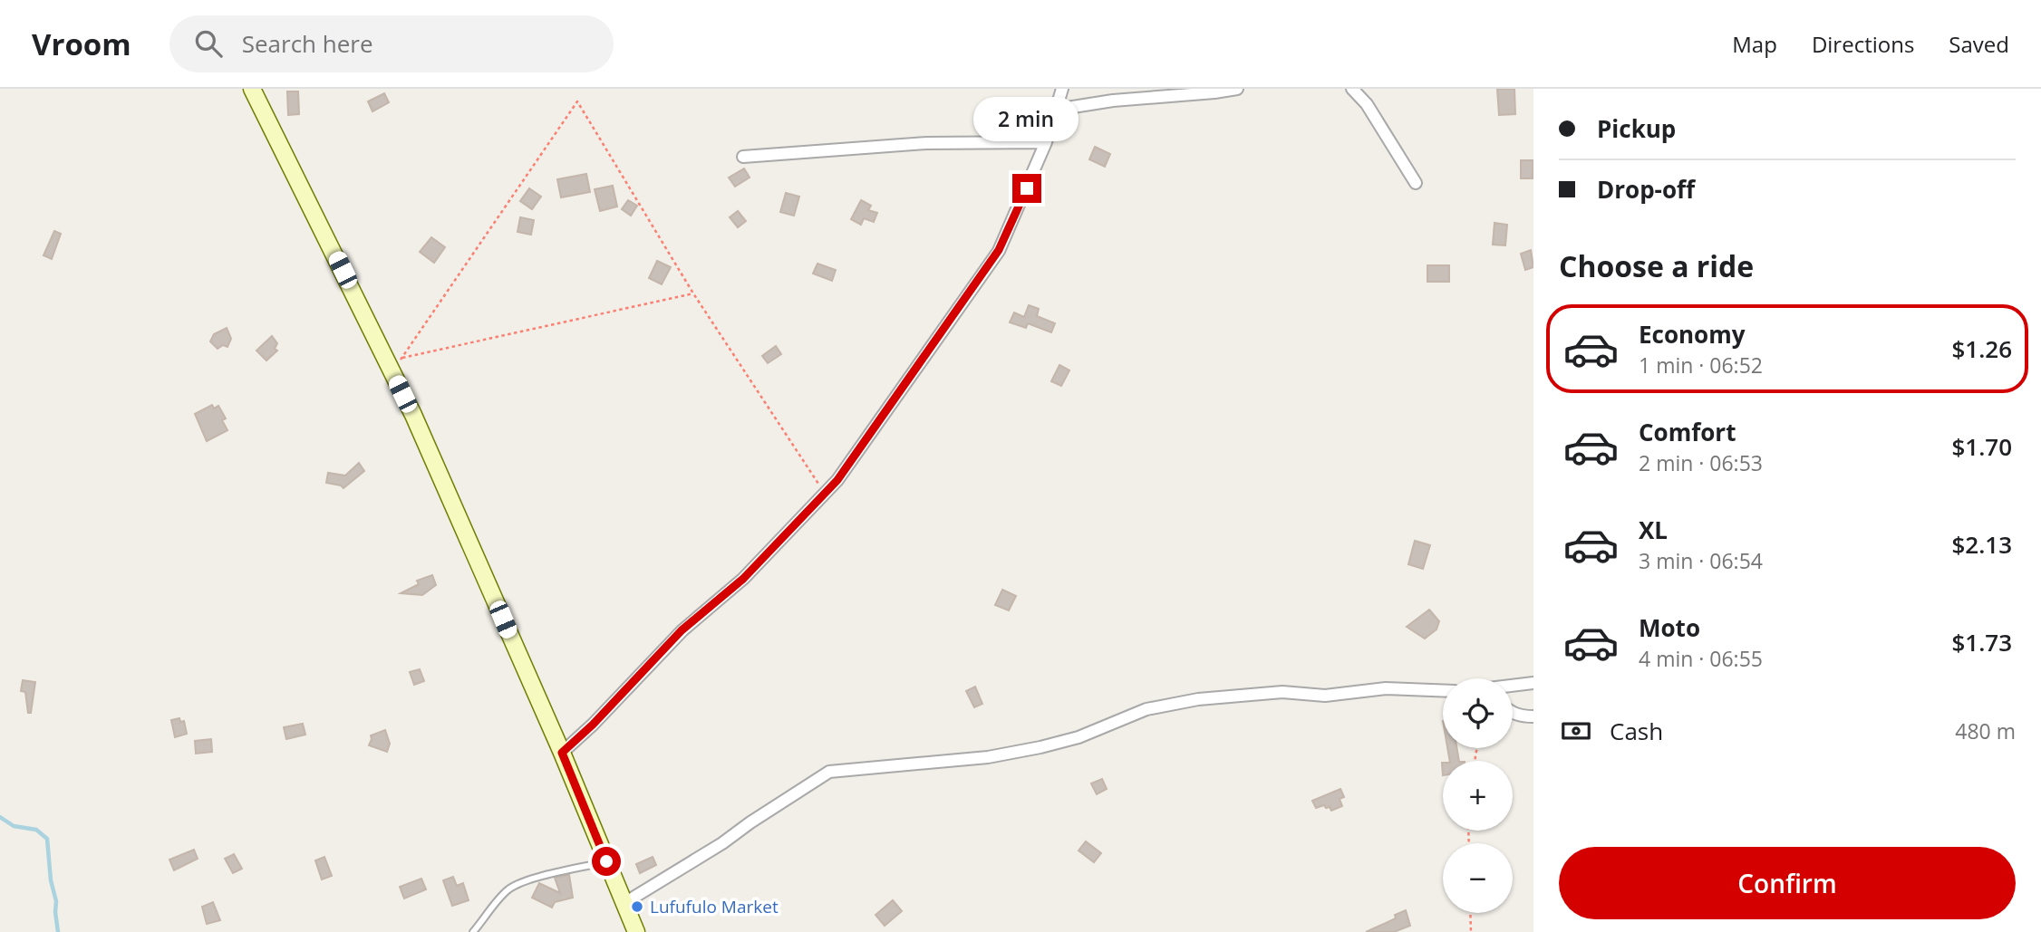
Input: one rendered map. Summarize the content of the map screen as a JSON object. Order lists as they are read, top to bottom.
{
  "places": ["Lufufulo Market"],
  "page": {
    "header": "Vroom",
    "search": "Search here",
    "nav": ["Map", "Directions", "Saved"],
    "banner": ["Pickup", "Drop-off"],
    "bubble": "2 min",
    "heading": "Choose a ride",
    "list": [
      {
        "name": "Economy",
        "note": "1 min · 06:52",
        "value": "$1.26"
      },
      {
        "name": "Comfort",
        "note": "2 min · 06:53",
        "value": "$1.70"
      },
      {
        "name": "XL",
        "note": "3 min · 06:54",
        "value": "$2.13"
      },
      {
        "name": "Moto",
        "note": "4 min · 06:55",
        "value": "$1.73"
      }
    ],
    "map_buttons": ["+", "−"],
    "pay": ["Cash", "480 m"],
    "buttons": "Confirm"
  }
}
